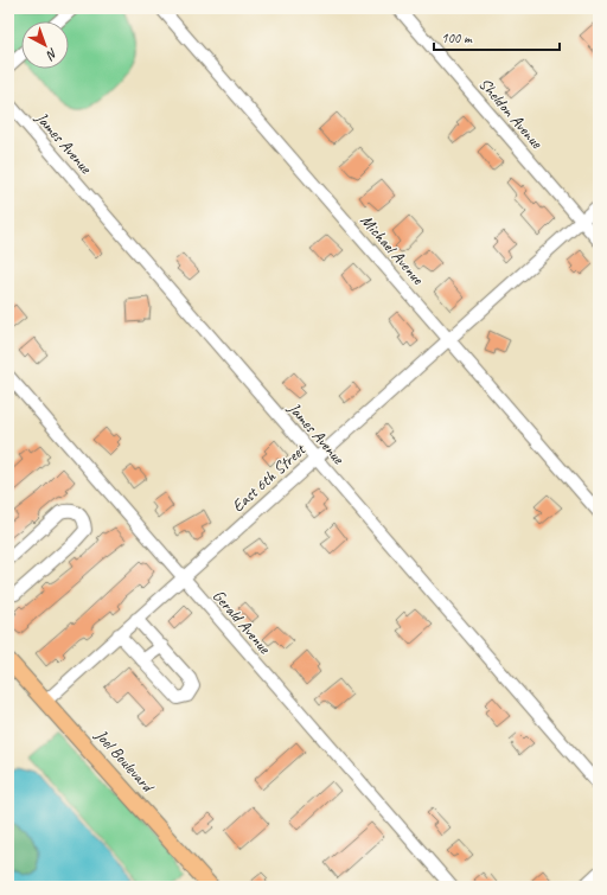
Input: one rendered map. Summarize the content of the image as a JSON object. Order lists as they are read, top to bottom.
{
  "streets": {
    "main road": ["Joel Boulevard"],
    "street": [
      "Sheldon Avenue",
      "James Avenue",
      "Michael Avenue",
      "East 6th Street",
      "Gerald Avenue"
    ]
  },
  "crossings": [
    ["Sheldon Avenue", "East 6th Street"],
    ["James Avenue", "East 6th Street"],
    ["Michael Avenue", "East 6th Street"],
    ["East 6th Street", "Gerald Avenue"],
    ["East 6th Street", "Joel Boulevard"]
  ],
  "scale_bar": "100 m",
  "north": "bottom right"
}
